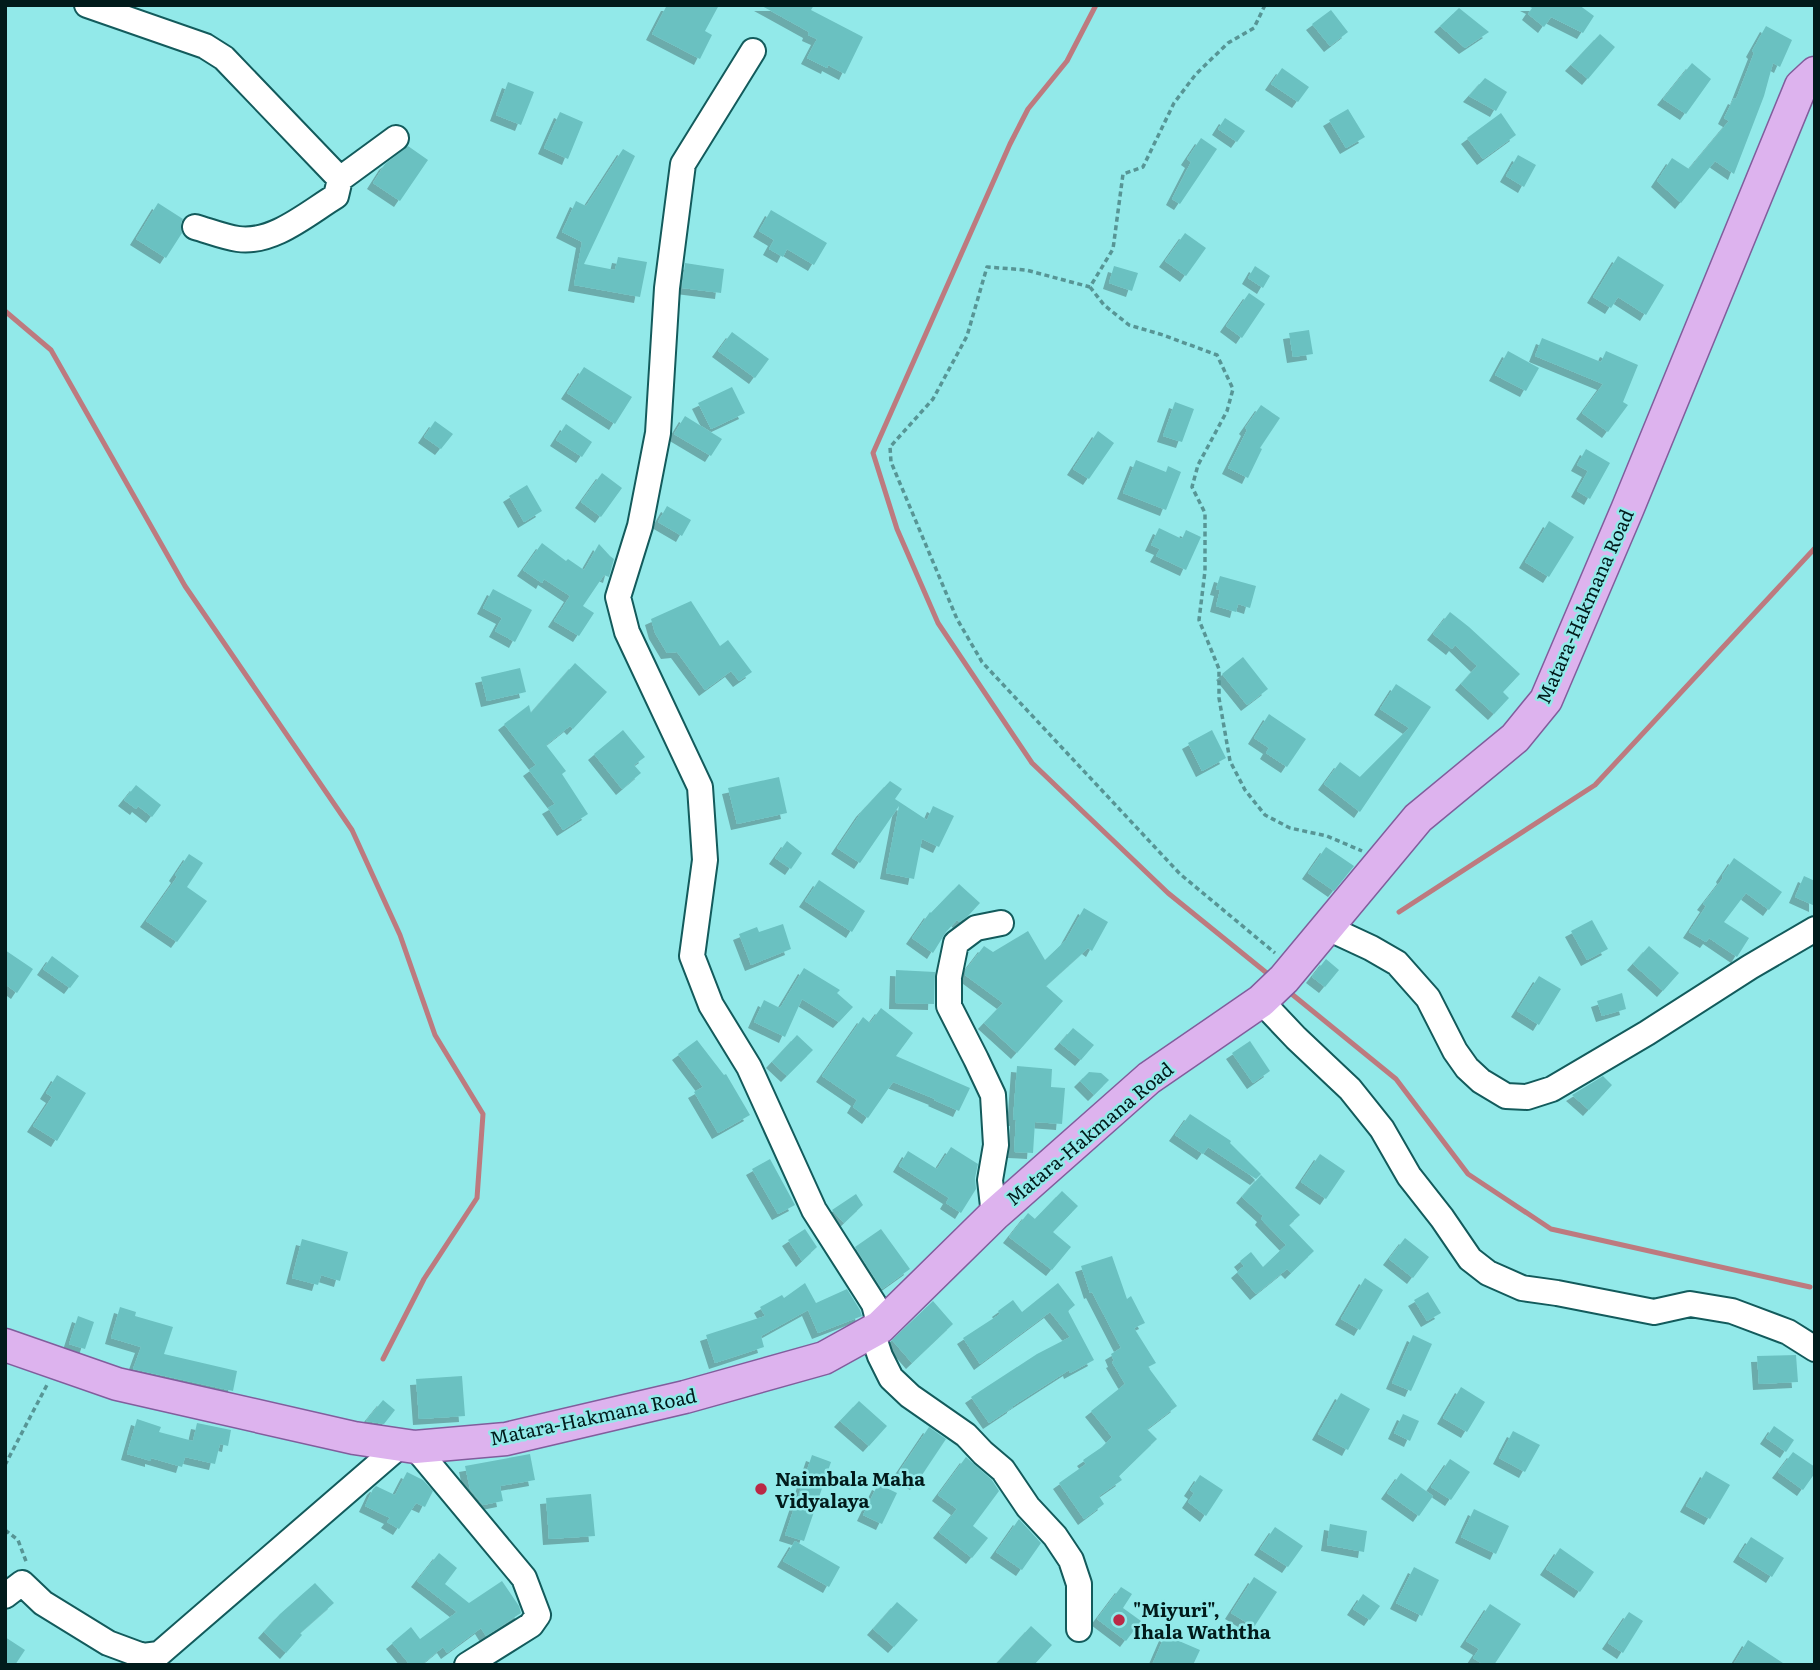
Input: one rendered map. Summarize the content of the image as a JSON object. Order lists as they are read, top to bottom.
{
  "streets": {
    "main road": ["Matara-Hakmana Road"]
  },
  "places": ["Naimbala Maha Vidyalaya", "\"Miyuri\", Ihala Waththa"]
}
